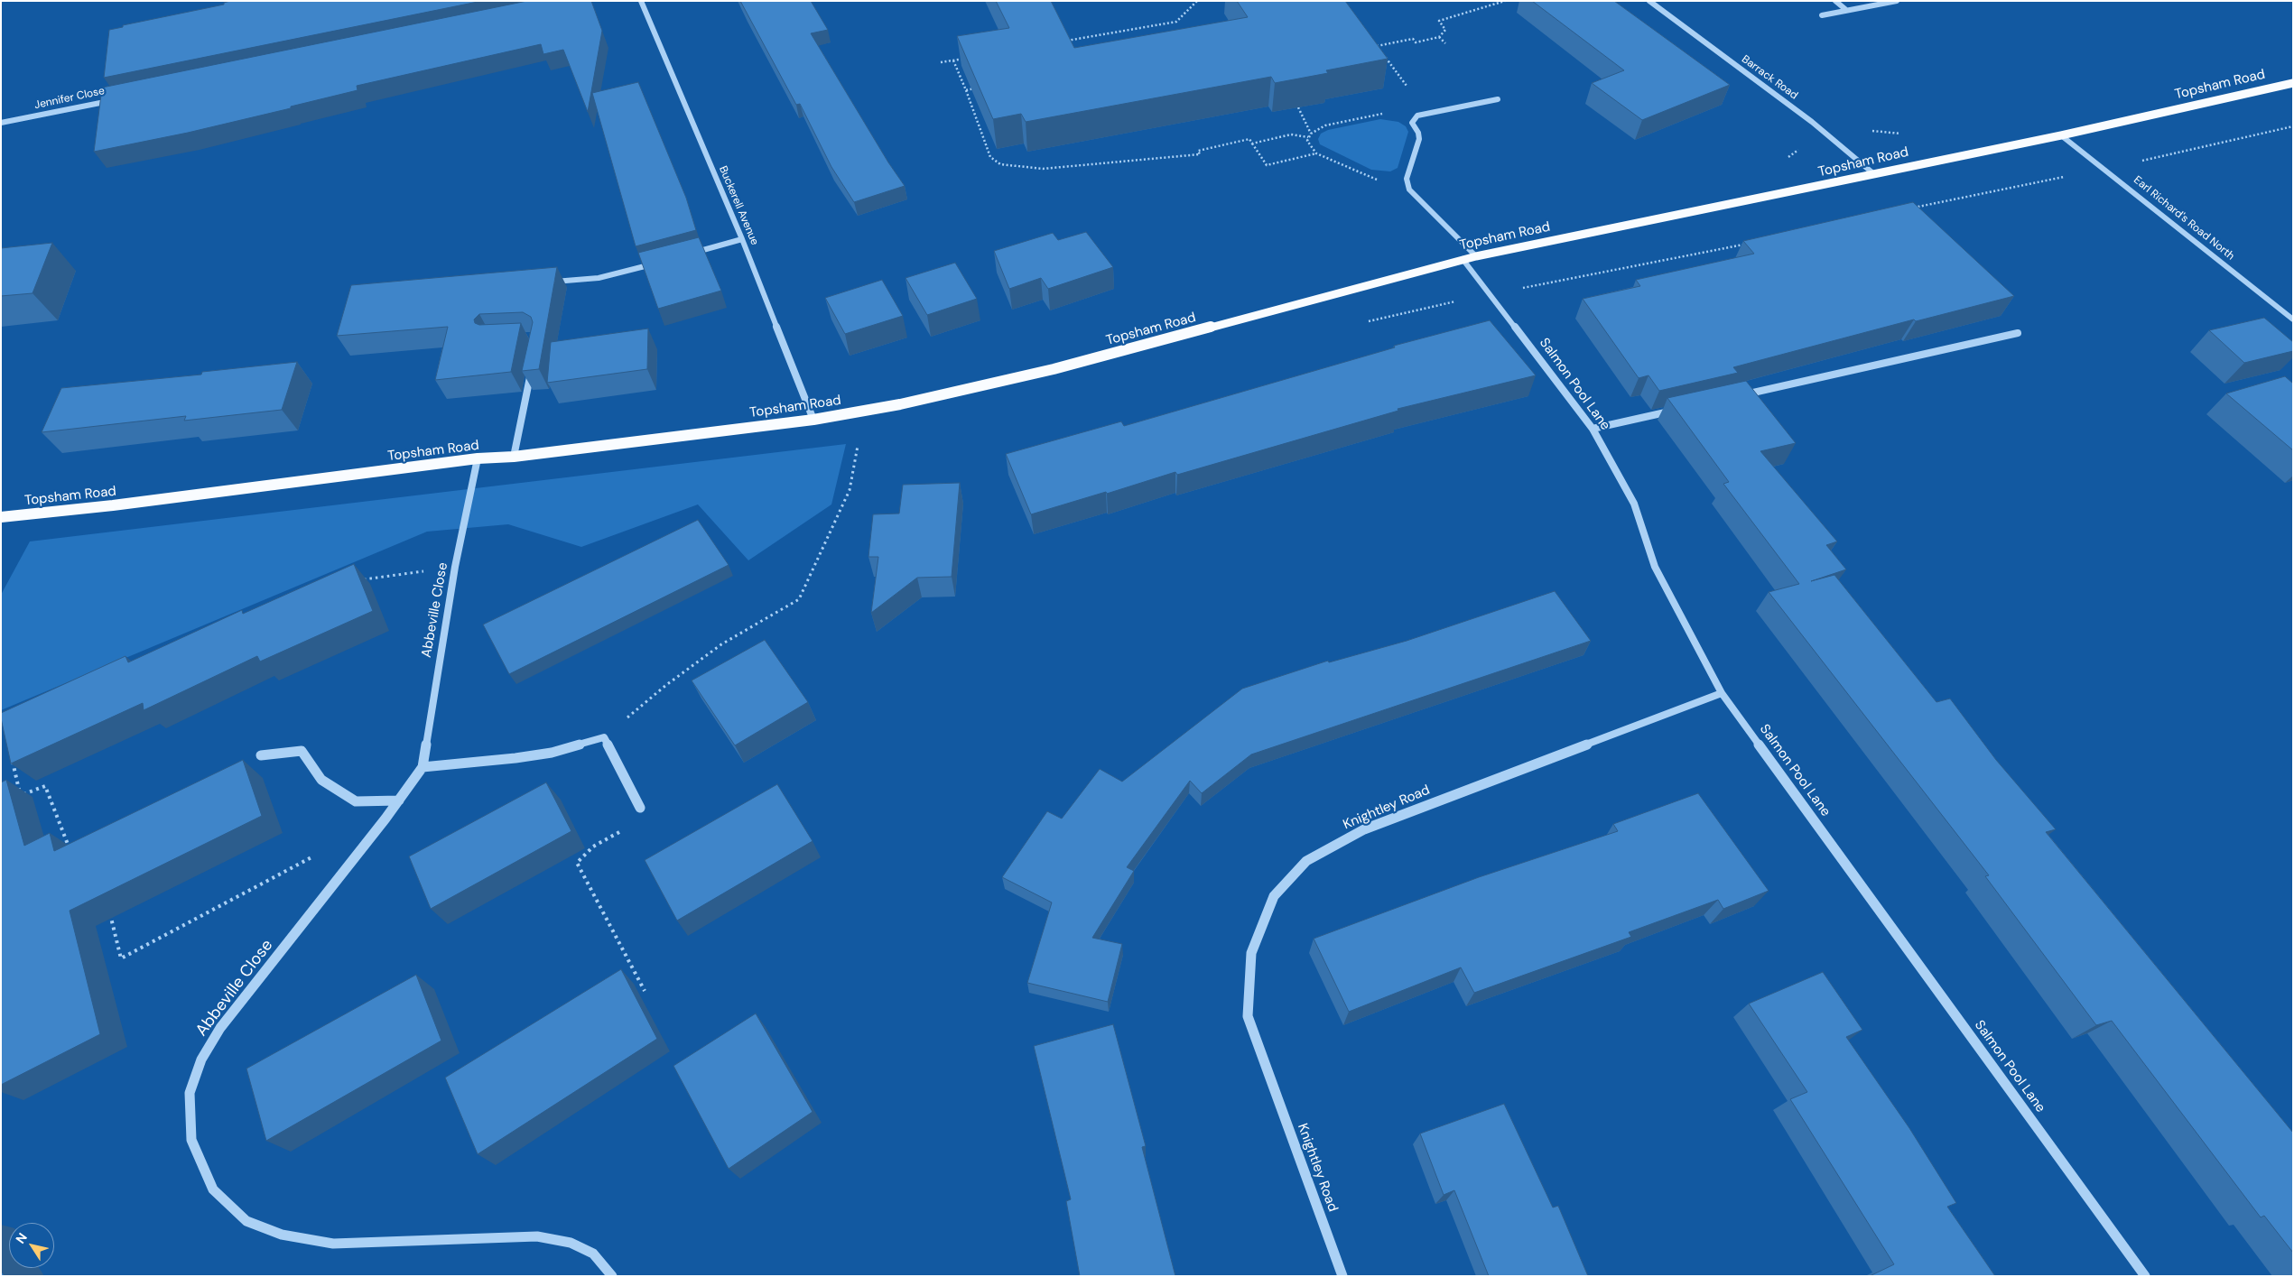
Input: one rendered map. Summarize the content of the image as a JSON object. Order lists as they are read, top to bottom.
{
  "streets": {
    "main road": ["Topsham Road"],
    "street": [
      "Barrack Road",
      "Jennifer Close",
      "Buckerell Avenue",
      "Earl Richard's Road North",
      "Salmon Pool Lane",
      "Abbeville Close",
      "Knightley Road"
    ]
  },
  "crossings": [
    ["Barrack Road", "Topsham Road"],
    ["Topsham Road", "Buckerell Avenue"],
    ["Topsham Road", "Earl Richard's Road North"],
    ["Topsham Road", "Salmon Pool Lane"],
    ["Topsham Road", "Abbeville Close"],
    ["Salmon Pool Lane", "Knightley Road"]
  ],
  "north": "top left"
}
